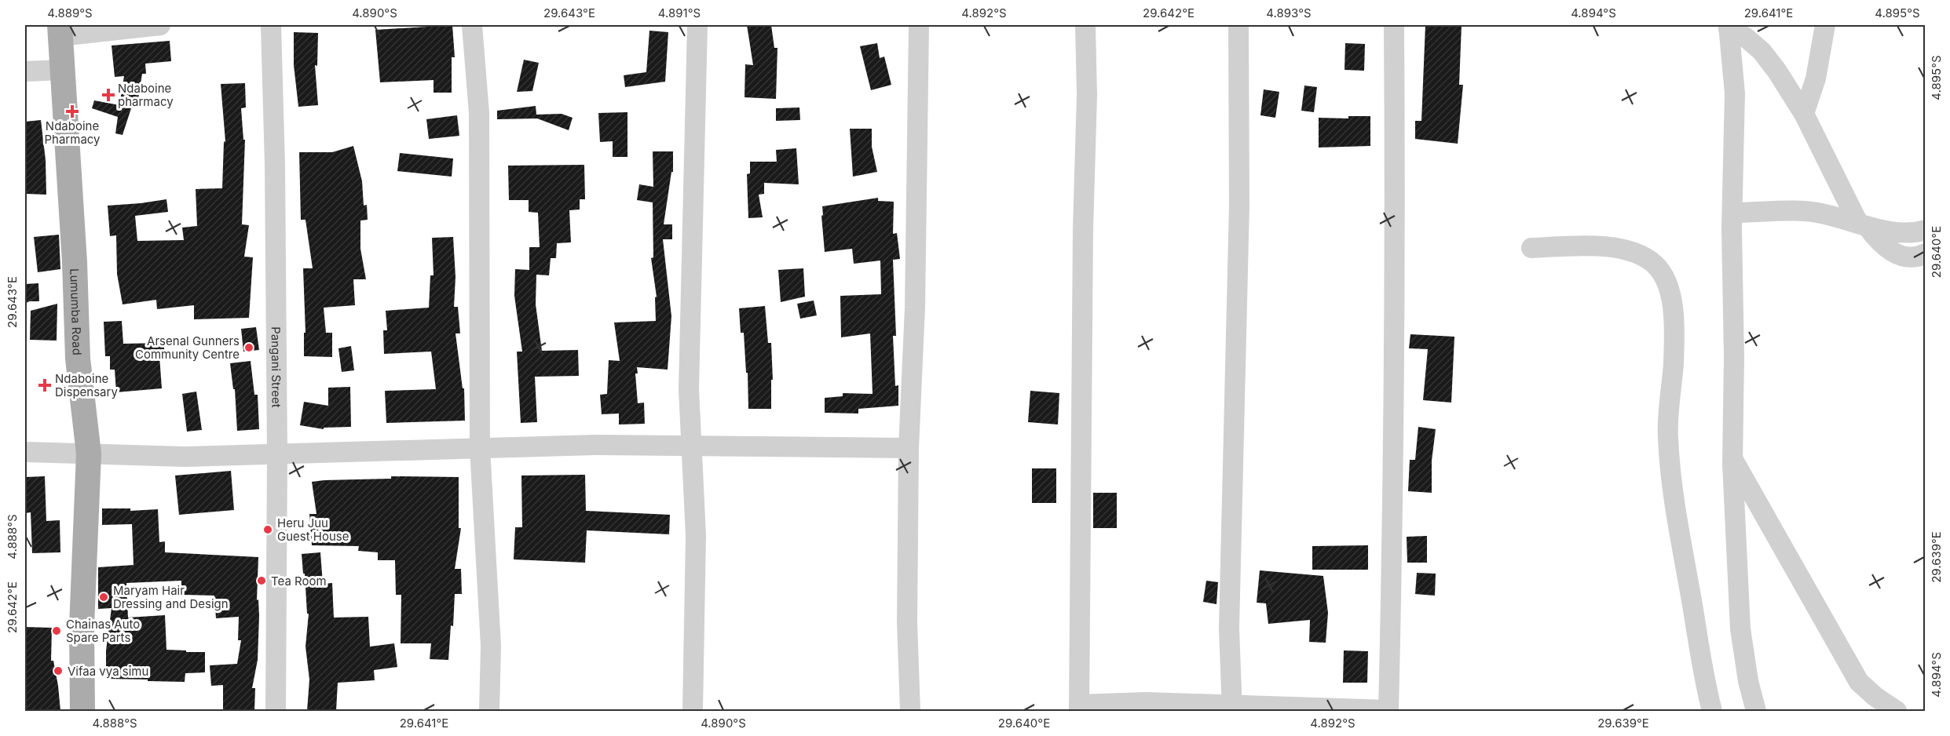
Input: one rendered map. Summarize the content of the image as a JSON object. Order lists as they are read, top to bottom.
{
  "streets": {
    "main road": ["Lumumba Road"],
    "street": ["Pangani Street"]
  },
  "places": {
    "health": ["Ndaboine pharmacy", "Ndaboine Pharmacy", "Ndaboine Dispensary"],
    "other": [
      "Arsenal Gunners Community Centre",
      "Heru Juu Guest House",
      "Tea Room",
      "Maryam Hair Dressing and Design",
      "Chainas Auto Spare Parts",
      "Vifaa vya simu"
    ]
  },
  "coordinates": [
    "4.889°S",
    "4.890°S",
    "29.643°E",
    "4.891°S",
    "4.892°S",
    "29.642°E",
    "4.893°S",
    "4.894°S",
    "29.641°E",
    "4.895°S",
    "29.640°E",
    "4.888°S",
    "29.639°E"
  ]
}
